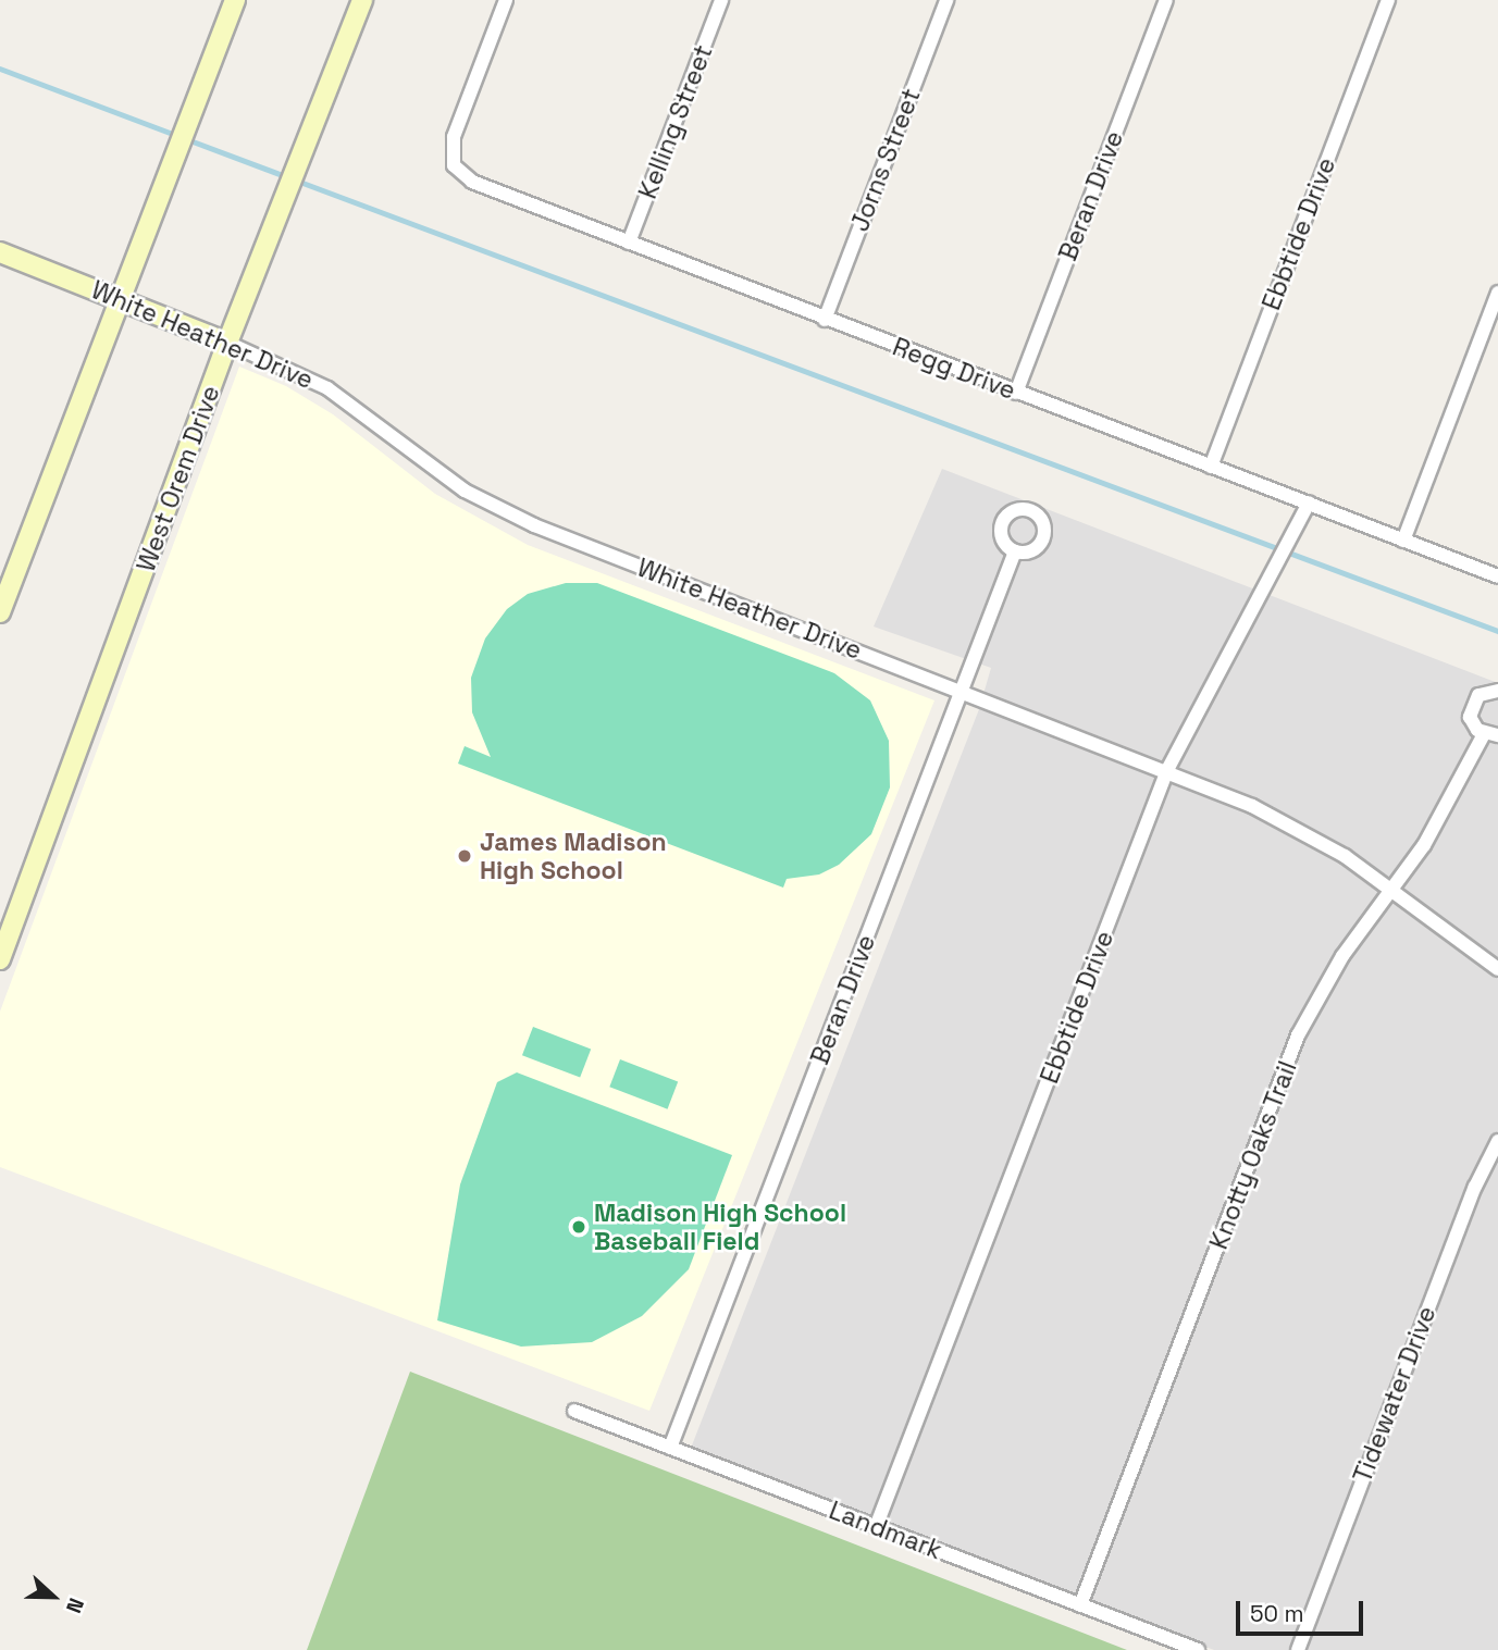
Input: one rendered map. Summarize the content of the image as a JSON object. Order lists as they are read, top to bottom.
{
  "streets": {
    "main road": ["White Heather Drive", "West Orem Drive"],
    "street": [
      "Kelling Street",
      "Jorns Street",
      "Beran Drive",
      "Ebbtide Drive",
      "Regg Drive",
      "Knotty Oaks Trail",
      "Tidewater Drive",
      "Landmark"
    ]
  },
  "crossings": [
    ["Kelling Street", "Regg Drive"],
    ["Jorns Street", "Regg Drive"],
    ["Beran Drive", "White Heather Drive"],
    ["Beran Drive", "Regg Drive"],
    ["Beran Drive", "Landmark"],
    ["Ebbtide Drive", "White Heather Drive"],
    ["Ebbtide Drive", "Regg Drive"],
    ["Ebbtide Drive", "Landmark"],
    ["White Heather Drive", "West Orem Drive"],
    ["White Heather Drive", "Knotty Oaks Trail"],
    ["Knotty Oaks Trail", "Landmark"]
  ],
  "places": ["James Madison High School", "Madison High School Baseball Field"],
  "scale_bar": "50 m",
  "north": "right"
}
